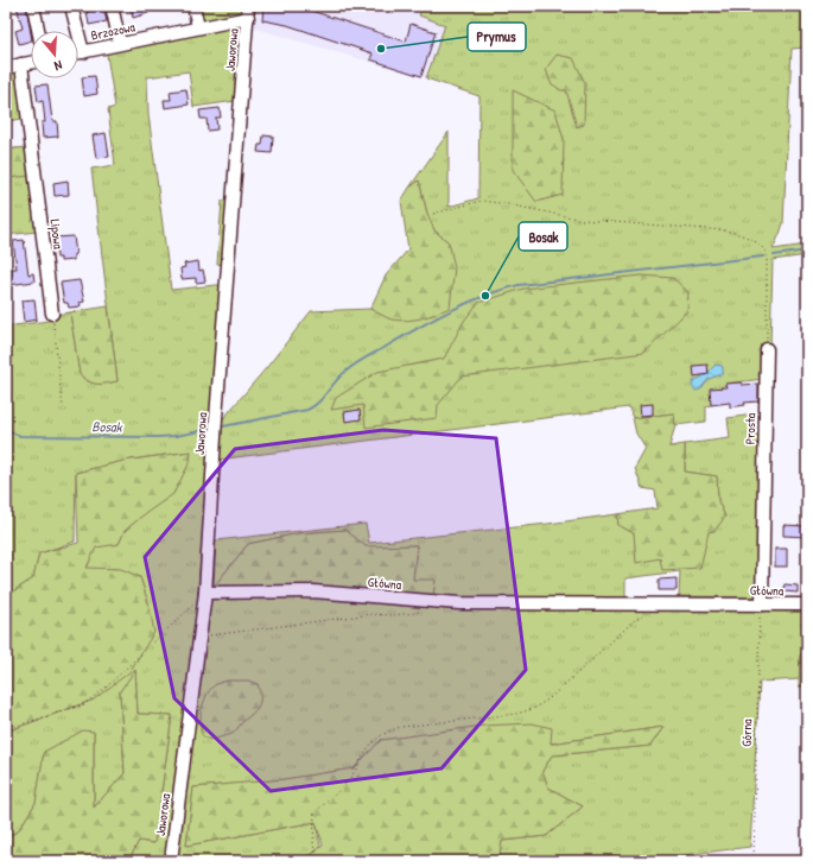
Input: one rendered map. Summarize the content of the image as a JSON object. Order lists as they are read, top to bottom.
{
  "streets": {
    "street": [
      "Brzozowa",
      "Jaworowa",
      "Lipowa",
      "Prosta",
      "Główna"
    ],
    "path": ["Górna"]
  },
  "crossings": [
    ["Brzozowa", "Jaworowa"],
    ["Jaworowa", "Główna"],
    ["Prosta", "Główna"],
    ["Prosta", "Górna"],
    ["Główna", "Górna"]
  ],
  "water": ["Bosak"],
  "places": ["Prymus", "Bosak"],
  "north": "bottom"
}
